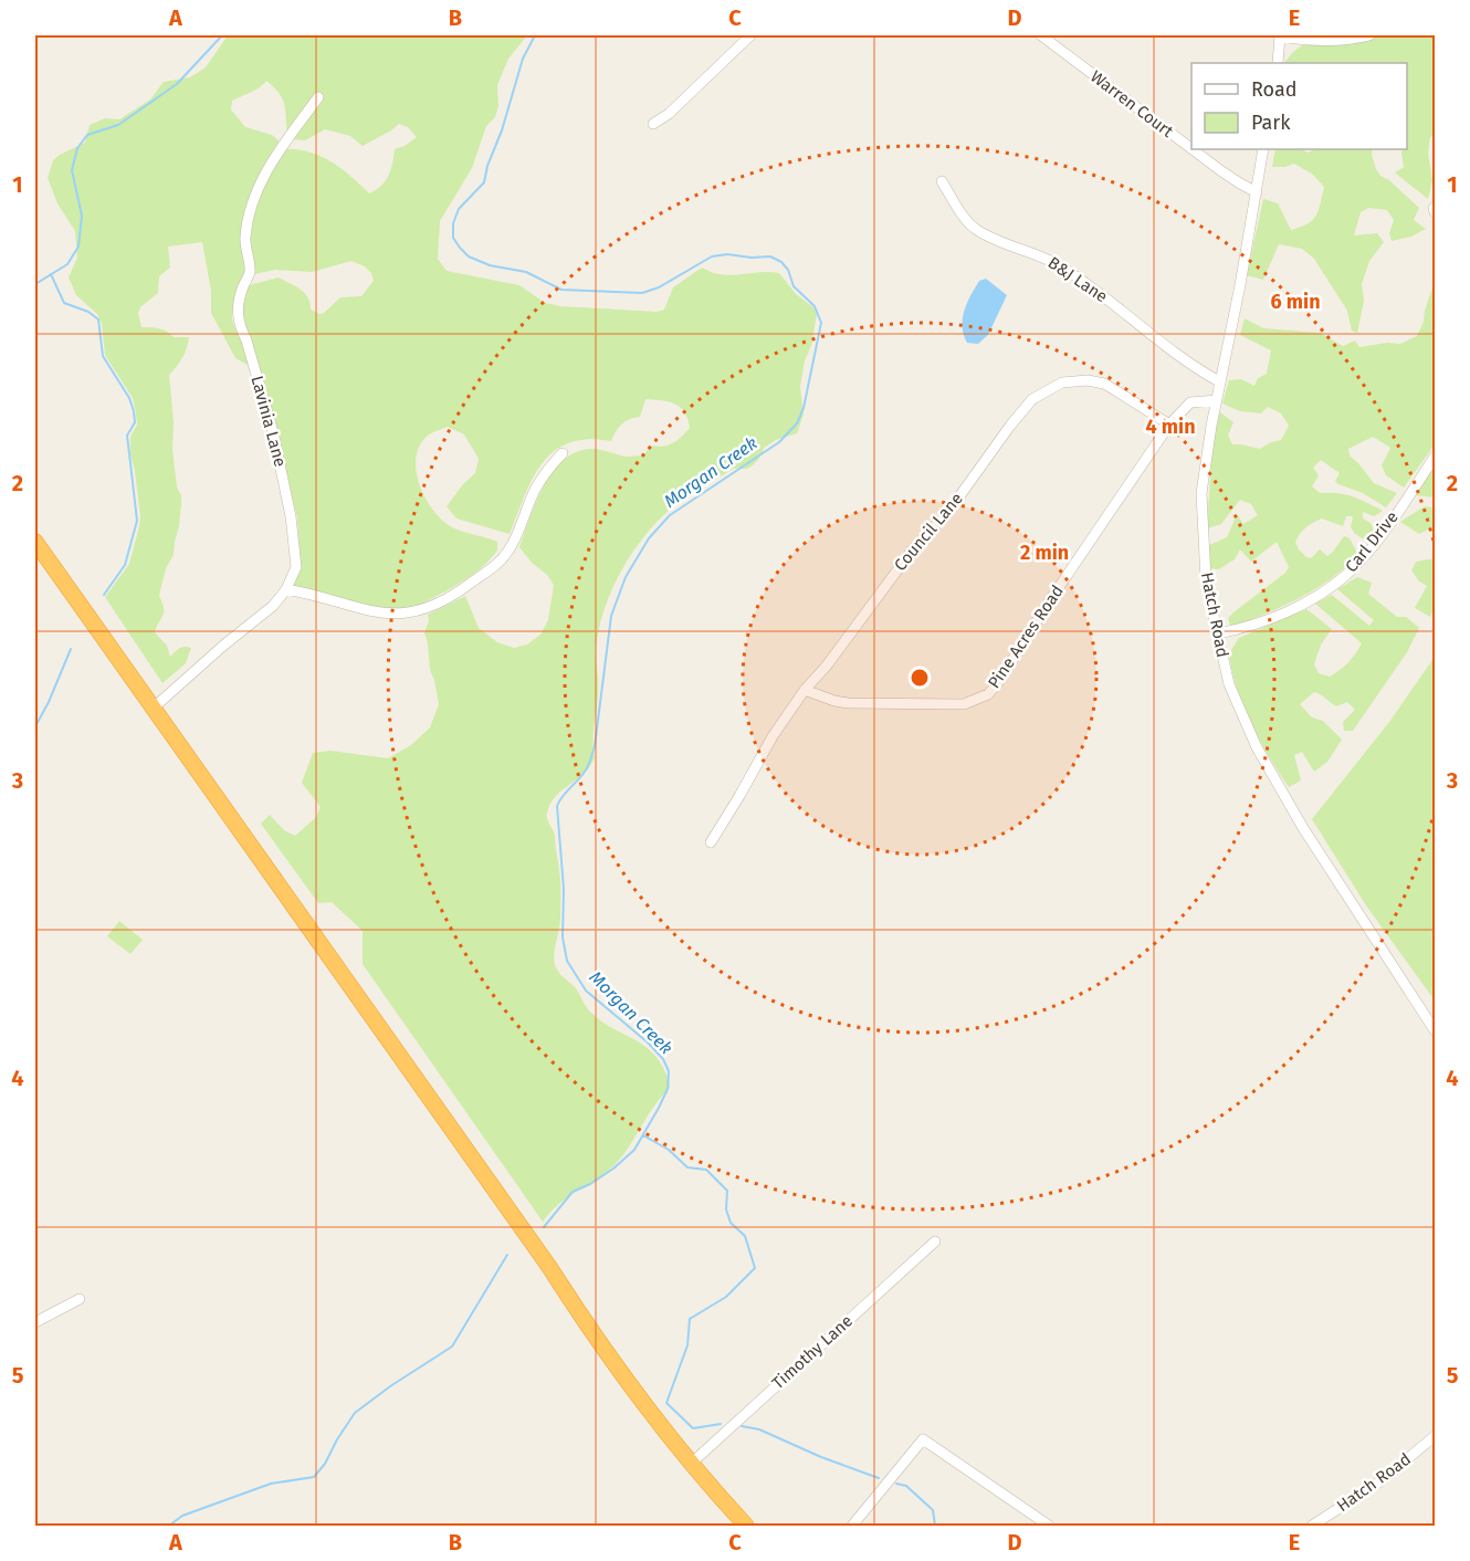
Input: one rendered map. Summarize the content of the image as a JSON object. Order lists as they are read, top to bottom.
{
  "streets": {
    "street": [
      "Warren Court",
      "B&J Lane",
      "Lavinia Lane",
      "Council Lane",
      "Carl Drive",
      "Hatch Road",
      "Pine Acres Road",
      "Timothy Lane"
    ]
  },
  "crossings": [
    ["Warren Court", "Hatch Road"],
    ["B&J Lane", "Hatch Road"],
    ["Council Lane", "Pine Acres Road"],
    ["Carl Drive", "Hatch Road"]
  ],
  "water": ["Morgan Creek"],
  "legend": ["Road", "Park"],
  "grid": {
    "columns": [
      "A",
      "B",
      "C",
      "D",
      "E"
    ],
    "rows": [
      "1",
      "2",
      "3",
      "4",
      "5"
    ]
  },
  "rings": ["6 min", "4 min", "2 min"]
}
